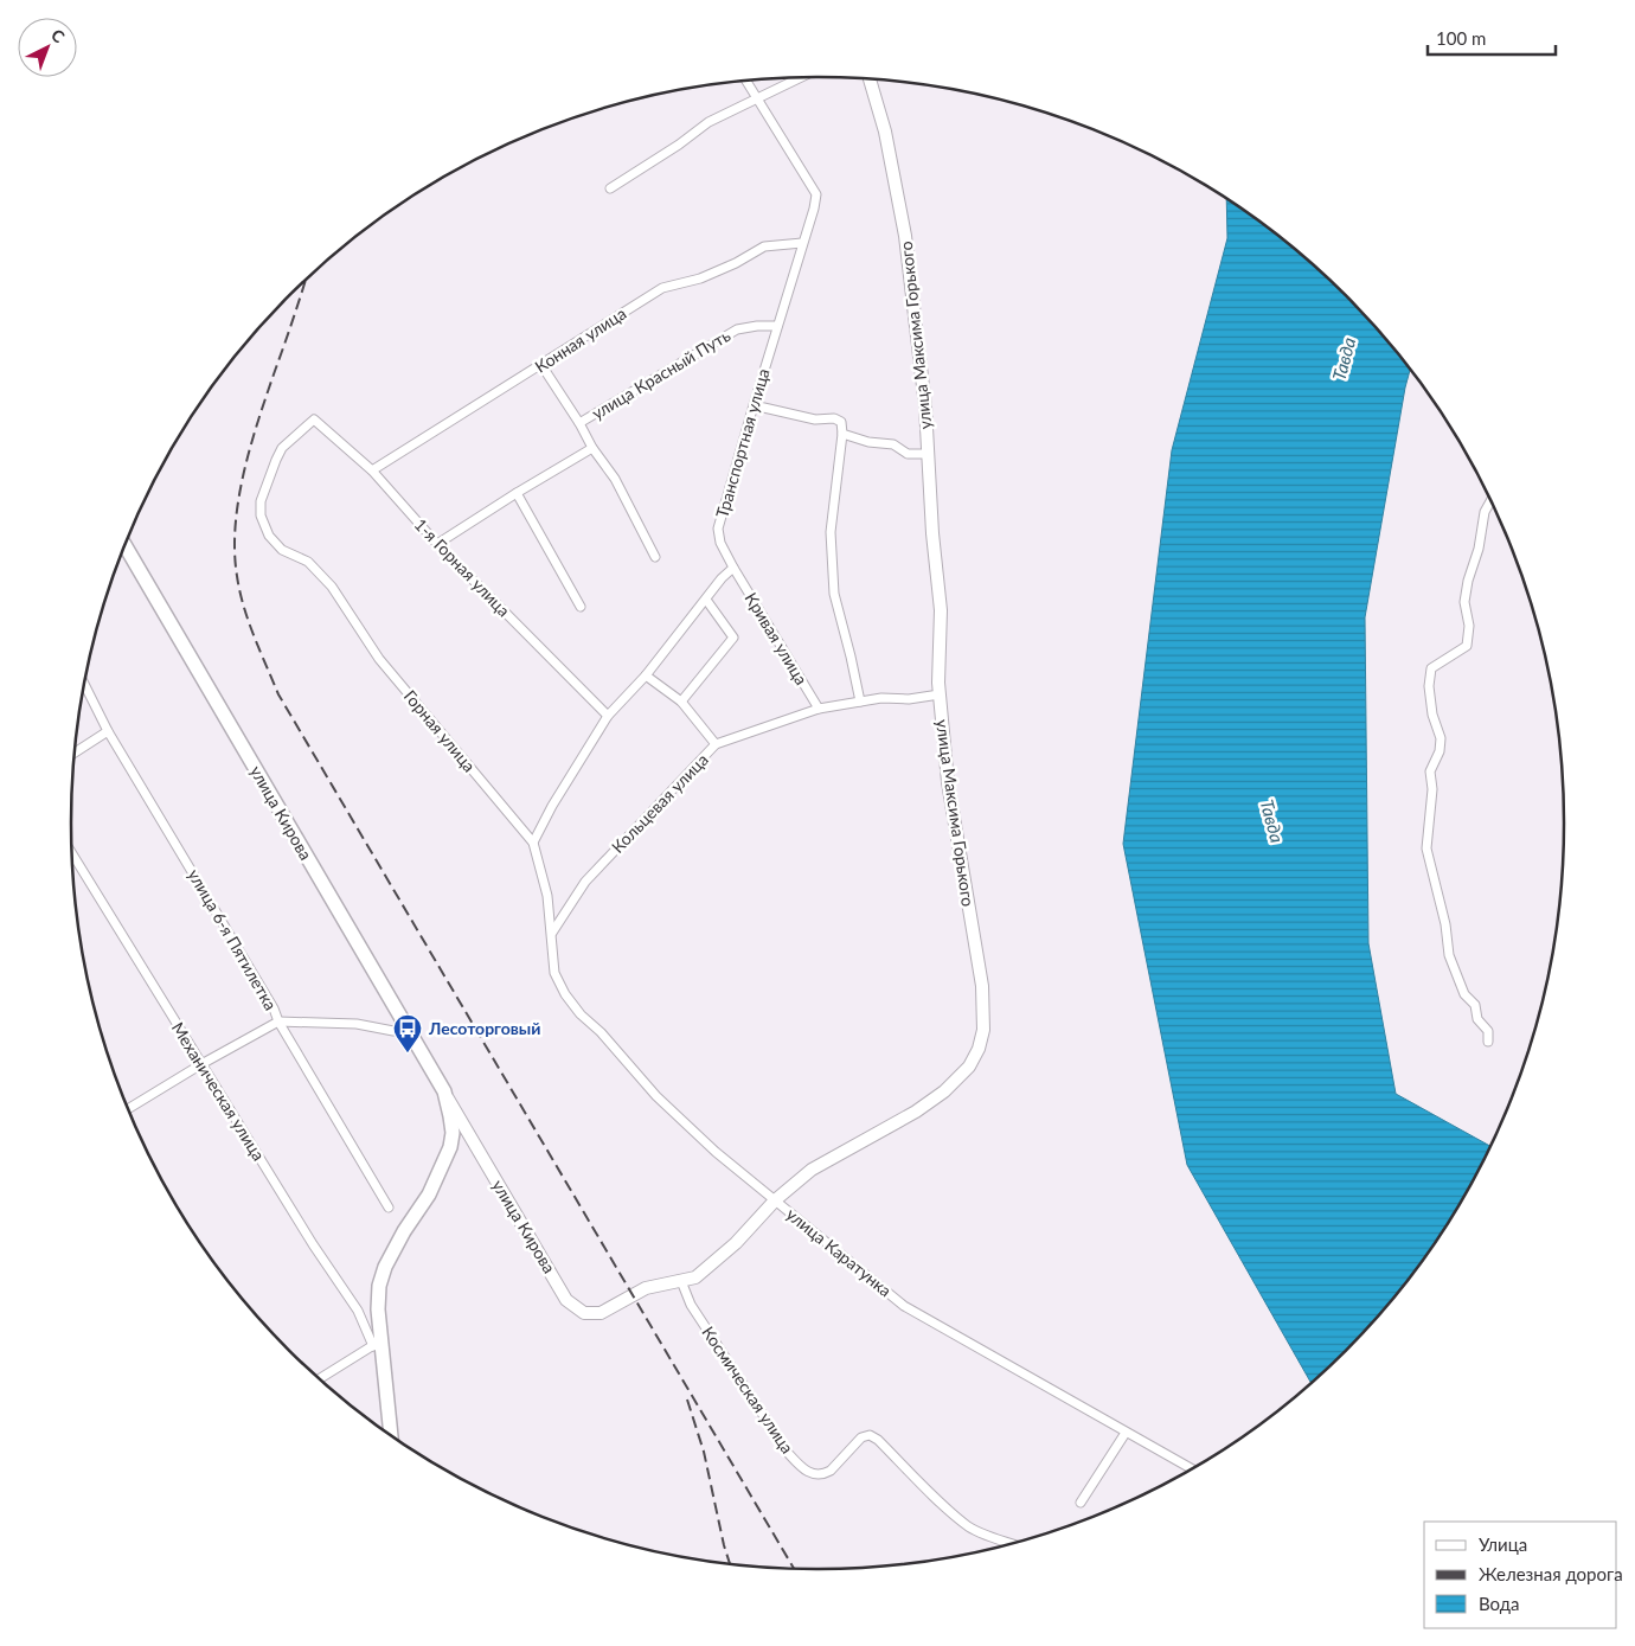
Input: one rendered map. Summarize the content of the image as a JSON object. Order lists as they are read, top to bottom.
{
  "streets": {
    "main road": ["улица Кирова", "Механическая улица"],
    "street": [
      "улица Максима Горького",
      "Конная улица",
      "улица Красный Путь",
      "Транспортная улица",
      "1-я Горная улица",
      "Кривая улица",
      "Горная улица",
      "Кольцевая улица",
      "улица 6-я Пятилетка",
      "улица Каратунка",
      "Космическая улица"
    ]
  },
  "crossings": [
    ["улица Максима Горького", "Кольцевая улица"],
    ["улица Максима Горького", "улица Кирова"],
    ["улица Максима Горького", "улица Каратунка"],
    ["улица Максима Горького", "Космическая улица"],
    ["Конная улица", "Транспортная улица"],
    ["Конная улица", "1-я Горная улица"],
    ["улица Красный Путь", "Транспортная улица"],
    ["Транспортная улица", "Кривая улица"],
    ["1-я Горная улица", "Горная улица"],
    ["Кривая улица", "Кольцевая улица"],
    ["Горная улица", "Кольцевая улица"],
    ["Горная улица", "улица Каратунка"],
    ["улица Кирова", "Механическая улица"]
  ],
  "water": ["Тавда"],
  "places": {
    "bus stop": ["Лесоторговый"]
  },
  "legend": ["Улица", "Железная дорога", "Вода"],
  "scale_bar": "100 m",
  "north": "top right"
}
